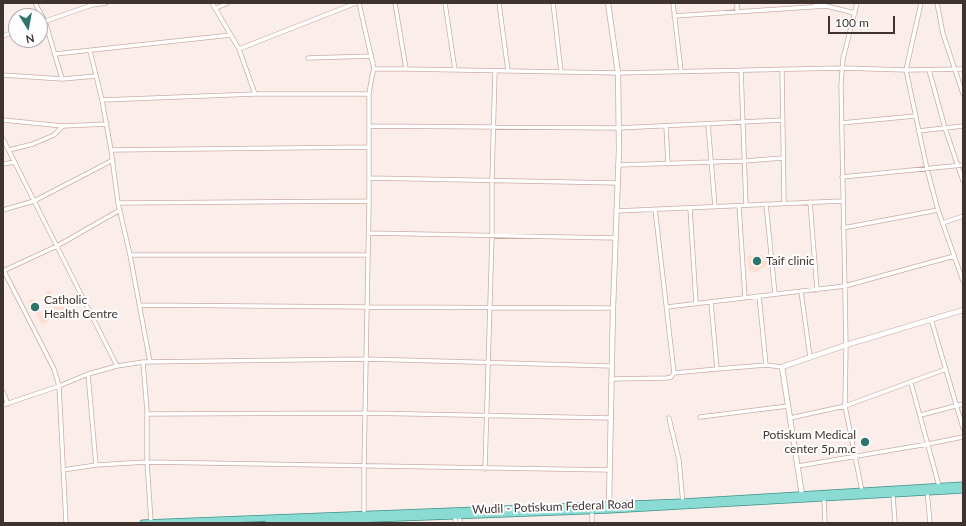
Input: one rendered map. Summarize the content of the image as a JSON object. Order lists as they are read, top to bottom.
{
  "streets": {
    "main road": ["Wudil - Potiskum Federal Road"]
  },
  "places": ["Taif clinic", "Catholic Health Centre", "Potiskum Medical center 5p.m.c"],
  "scale_bar": "100 m",
  "north": "bottom"
}
